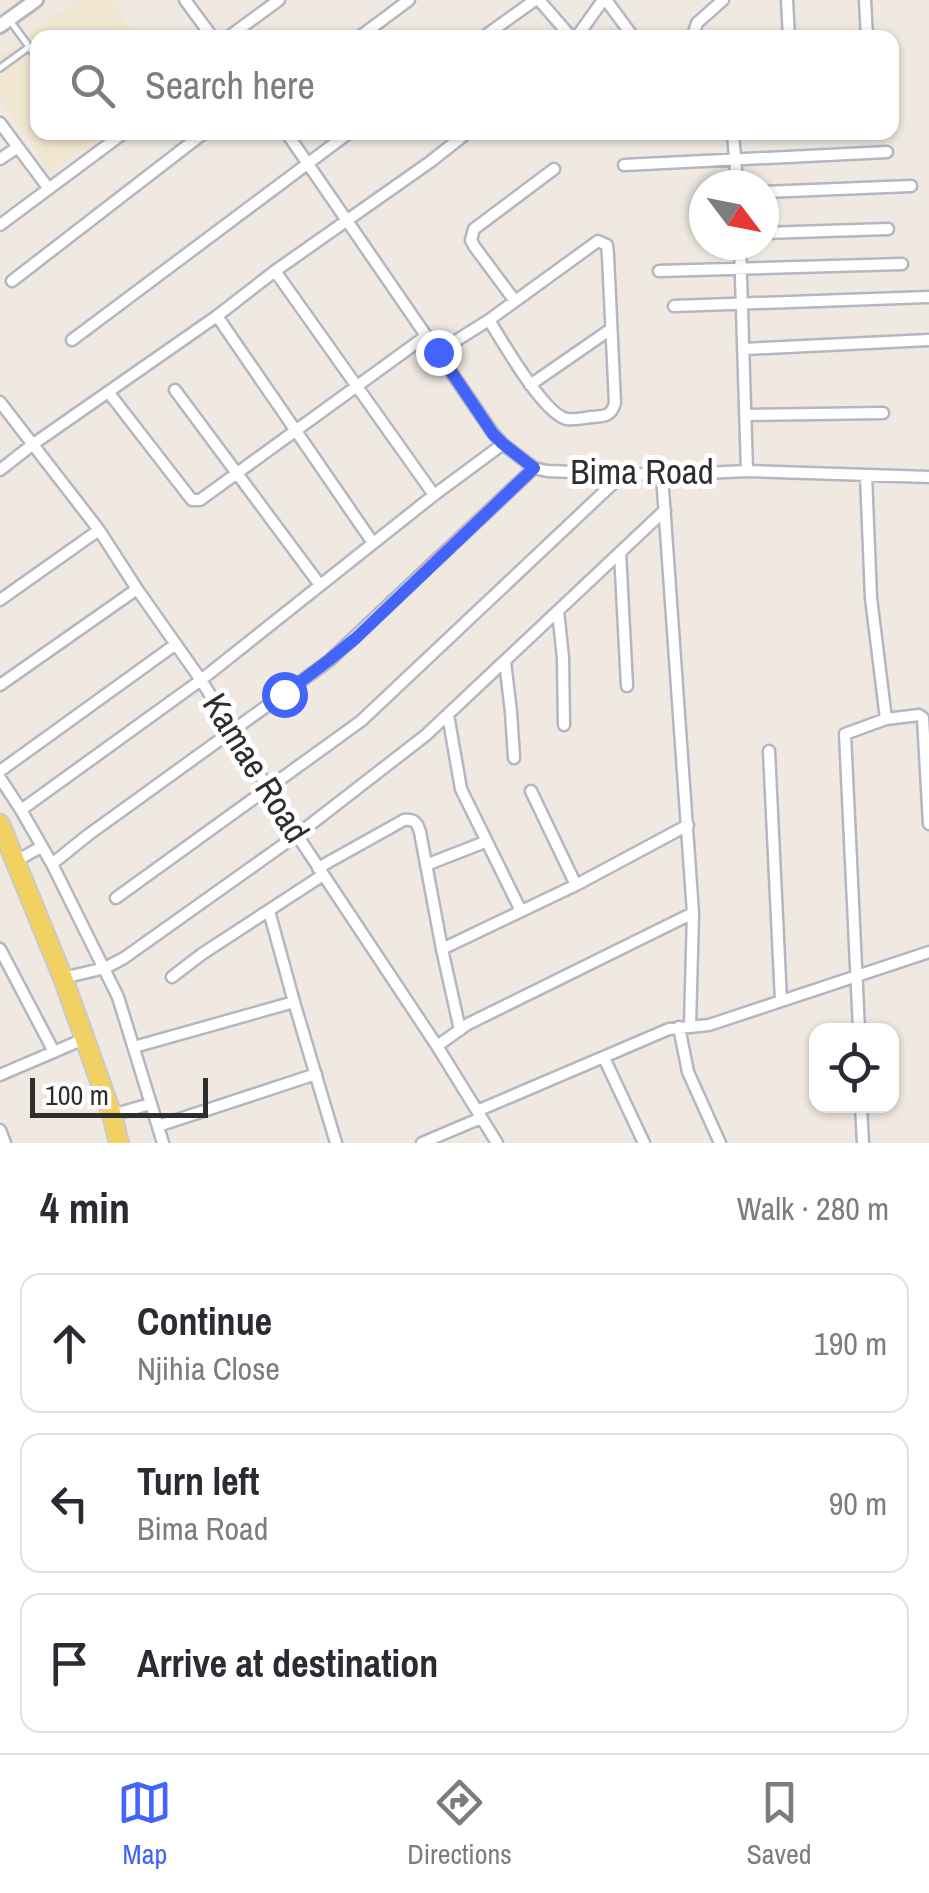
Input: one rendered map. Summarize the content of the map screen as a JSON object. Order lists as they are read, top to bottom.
{
  "streets": {
    "street": ["Bima Road", "Kamae Road"]
  },
  "scale_bar": "100 m",
  "north": "bottom right",
  "page": {
    "search": "Search here",
    "scale": "100 m",
    "heading": ["4 min", "Walk · 280 m"],
    "list": [
      ["Continue", "Njihia Close", "190 m"],
      ["Turn left", "Bima Road", "90 m"],
      "Arrive at destination"
    ],
    "nav": ["Map", "Directions", "Saved"]
  }
}
